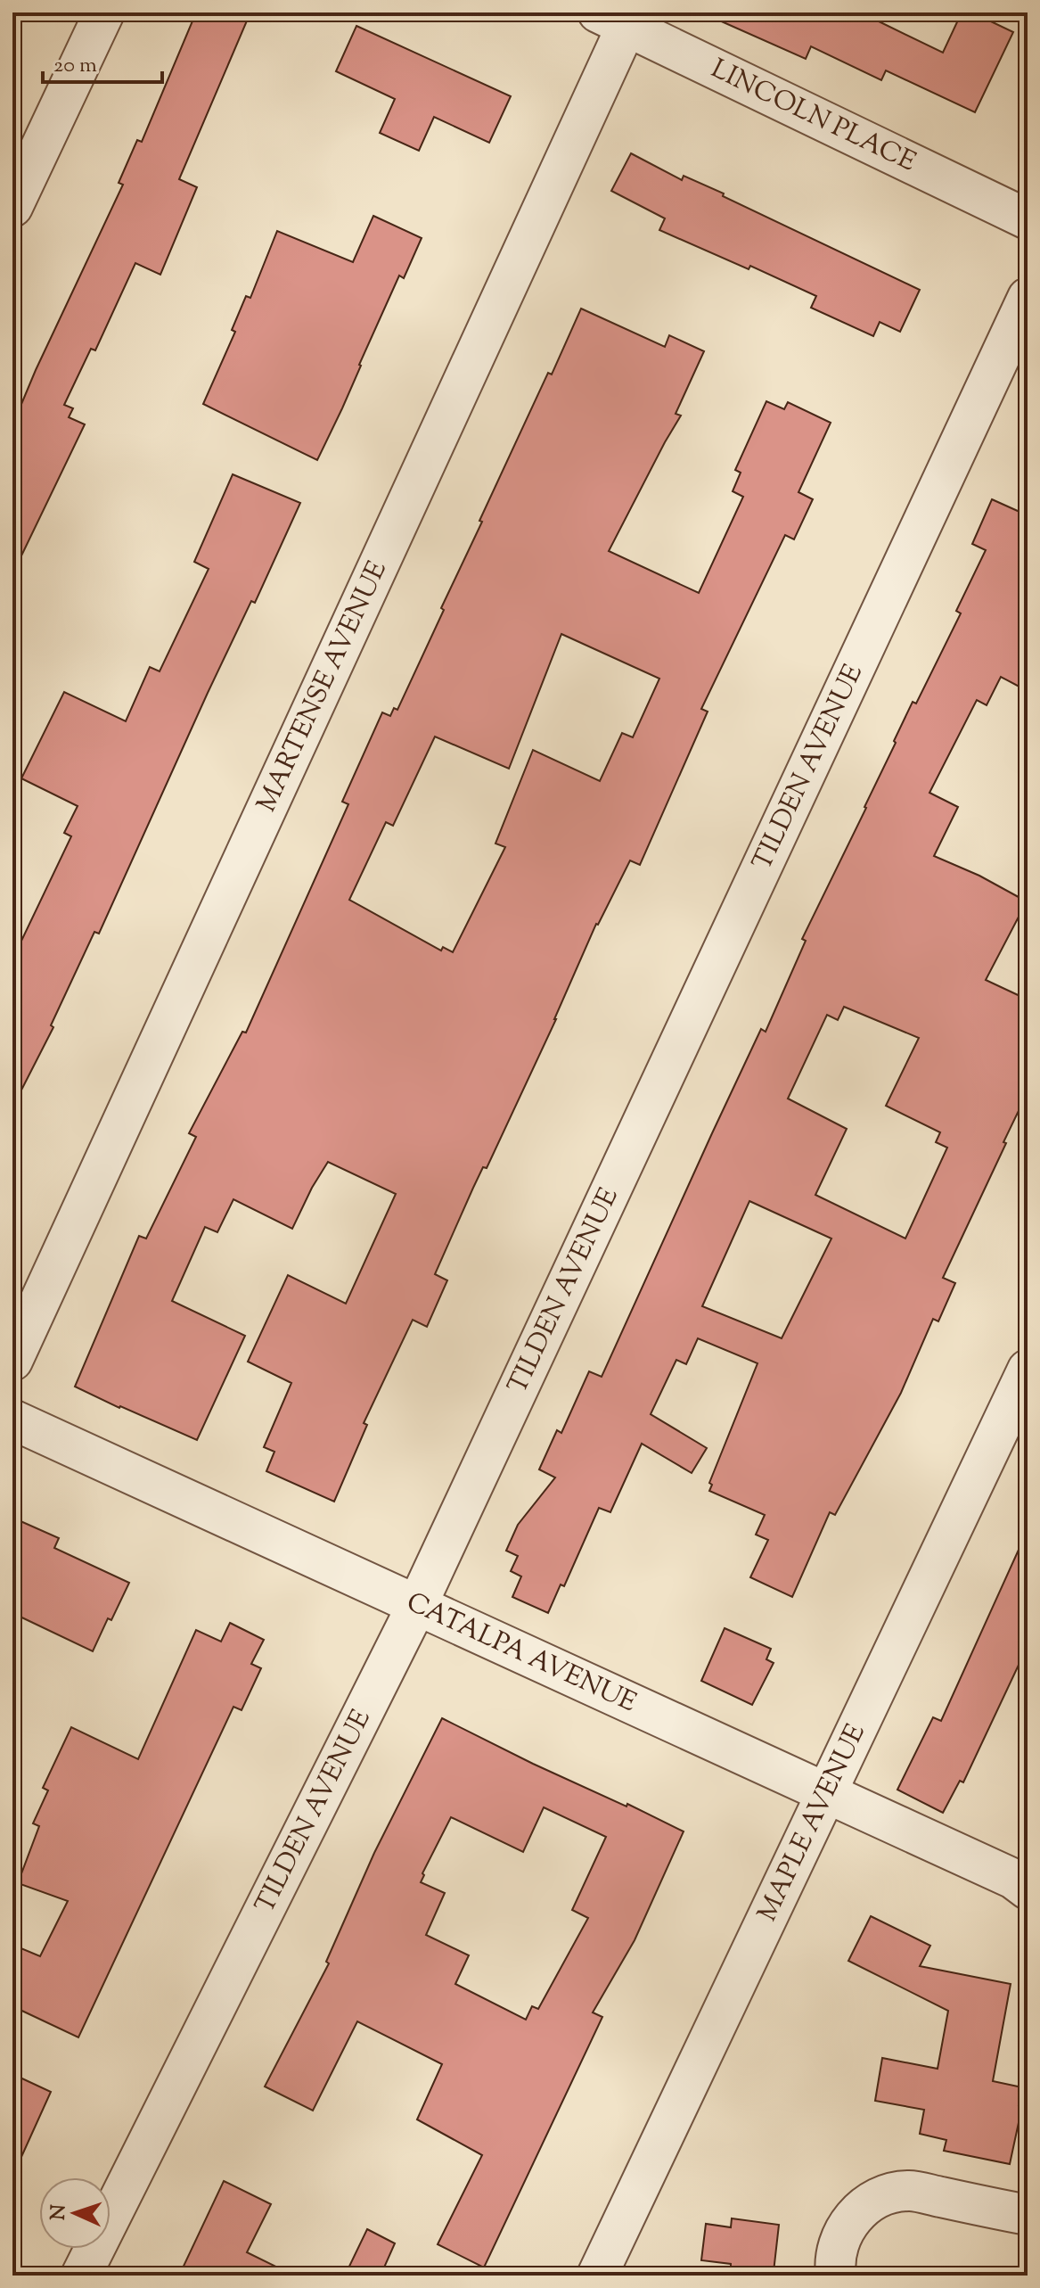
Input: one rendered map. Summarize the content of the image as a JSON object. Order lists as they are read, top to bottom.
{
  "streets": {
    "street": [
      "LINCOLN PLACE",
      "MARTENSE AVENUE",
      "TILDEN AVENUE",
      "CATALPA AVENUE",
      "MAPLE AVENUE"
    ]
  },
  "crossings": [
    ["LINCOLN PLACE", "MARTENSE AVENUE"],
    ["TILDEN AVENUE", "CATALPA AVENUE"],
    ["CATALPA AVENUE", "MAPLE AVENUE"]
  ],
  "scale_bar": "20 m",
  "north": "left"
}
